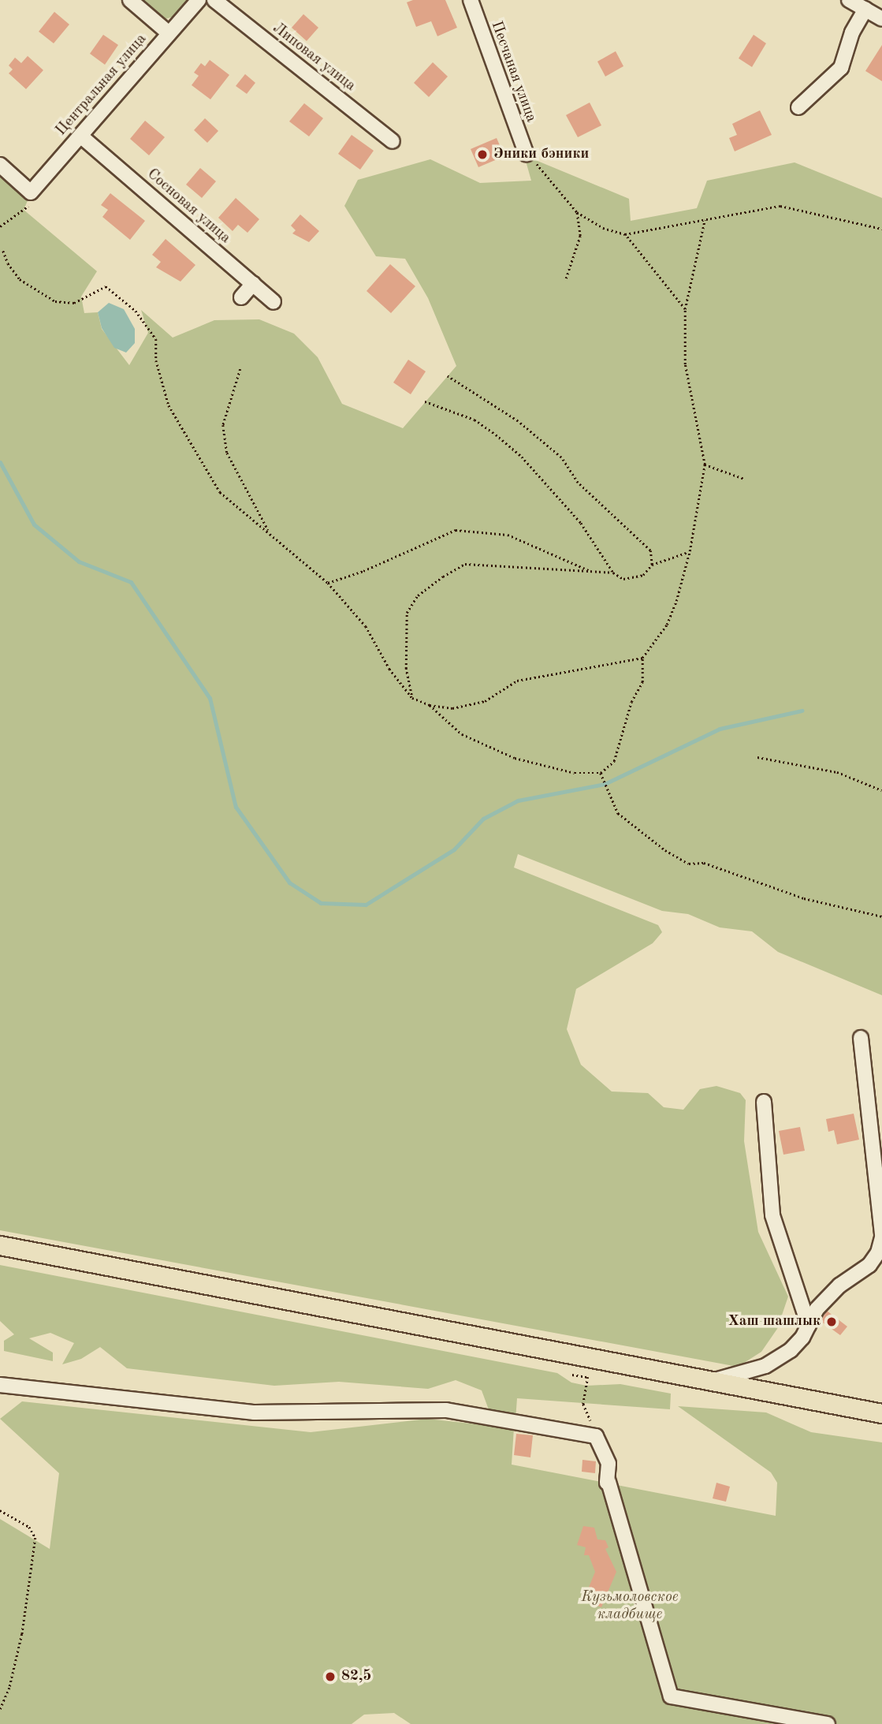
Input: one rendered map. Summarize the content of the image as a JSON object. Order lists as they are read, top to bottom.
{
  "streets": {
    "street": [
      "Липовая улица",
      "Песчаная улица",
      "Центральная улица",
      "Сосновая улица"
    ]
  },
  "crossings": [
    ["Центральная улица", "Сосновая улица"]
  ],
  "parks": ["Кузьмоловское кладбище"],
  "places": ["Эники бэники", "Хаш шашлык", "82,5"]
}
